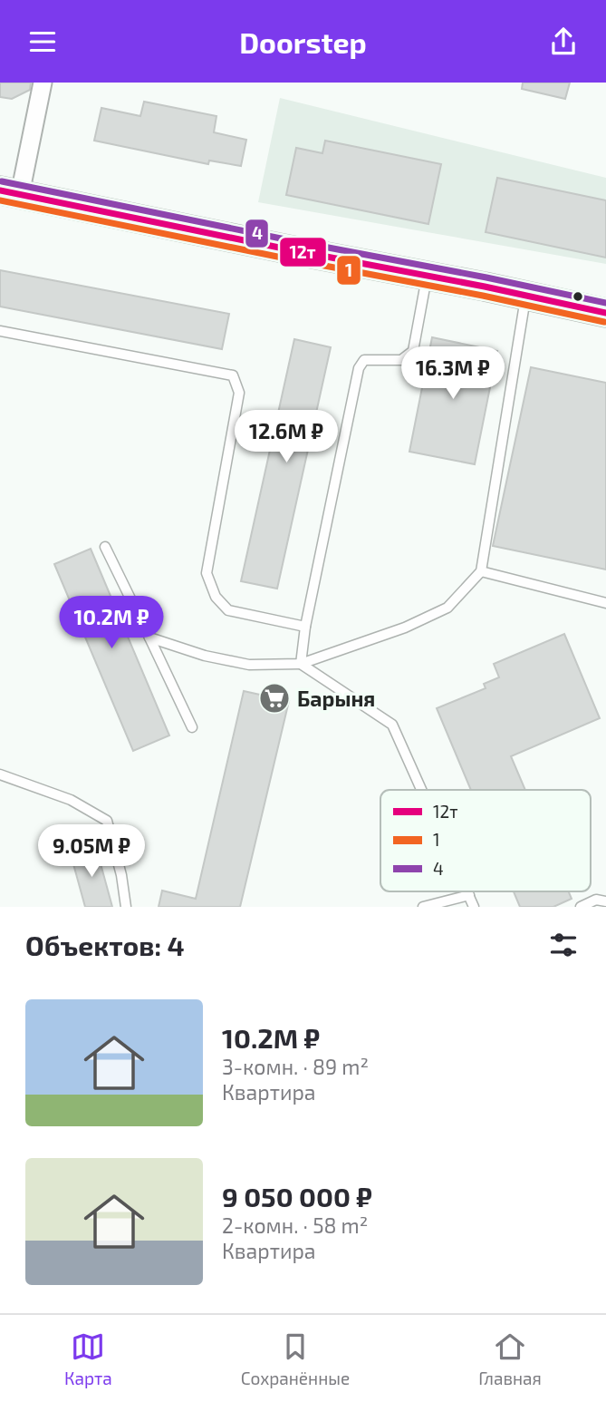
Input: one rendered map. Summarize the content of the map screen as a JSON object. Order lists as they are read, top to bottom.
{
  "places": {
    "supermarket": ["Барыня"]
  },
  "lines": ["transit line 4", "transit line 12т", "transit line 1"],
  "legend": ["12т", "1", "4"],
  "page": {
    "header": "Doorstep",
    "price": [
      "16.3M ₽",
      "12.6M ₽",
      "10.2M ₽",
      "9.05M ₽"
    ],
    "heading": "Объектов: 4",
    "list": [
      {
        "name": "10.2M ₽",
        "note": "3-комн. · 89 m² · Квартира"
      },
      {
        "name": "9 050 000 ₽",
        "note": "2-комн. · 58 m² · Квартира"
      }
    ],
    "tabs": ["Карта", "Сохранённые", "Главная"]
  }
}
